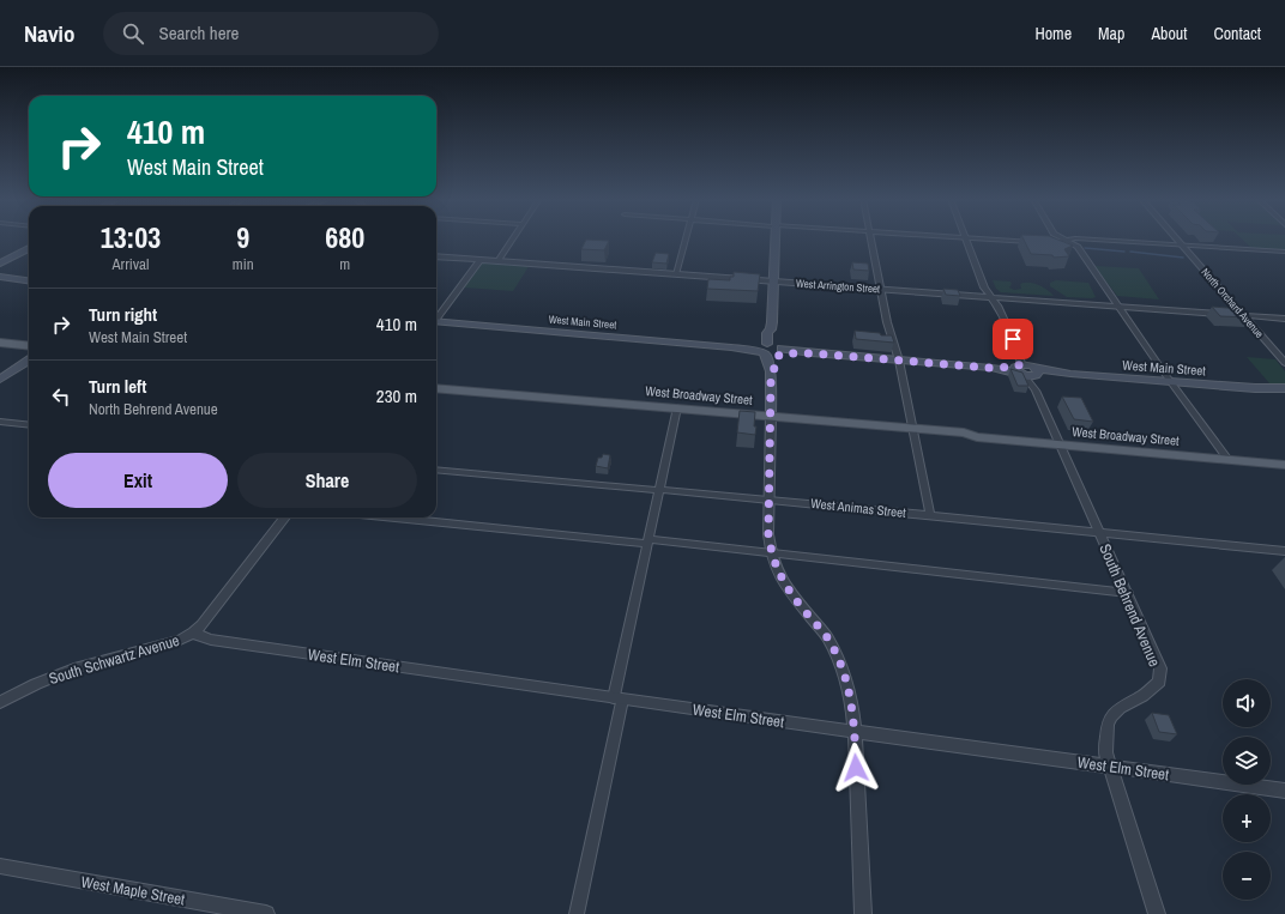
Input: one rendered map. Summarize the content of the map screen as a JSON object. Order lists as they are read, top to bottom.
{
  "streets": {
    "main road": ["West Main Street", "West Broadway Street"],
    "street": [
      "West Arrington Street",
      "North Orchard Avenue",
      "West Animas Street",
      "South Behrend Avenue",
      "South Schwartz Avenue",
      "West Elm Street",
      "West Maple Street"
    ]
  },
  "crossings": [
    ["West Arrington Street", "North Orchard Avenue"],
    ["West Main Street", "South Behrend Avenue"],
    ["West Broadway Street", "South Behrend Avenue"],
    ["West Animas Street", "South Behrend Avenue"],
    ["South Behrend Avenue", "West Elm Street"],
    ["South Schwartz Avenue", "West Elm Street"]
  ],
  "page": {
    "header": "Navio",
    "search": "Search here",
    "nav": [
      "Home",
      "Map",
      "About",
      "Contact"
    ],
    "turn": ["410 m", "West Main Street"],
    "eta": [
      "13:03",
      "Arrival",
      "9",
      "min",
      "680",
      "m"
    ],
    "list": [
      {
        "name": "Turn right",
        "note": "West Main Street",
        "value": "410 m"
      },
      {
        "name": "Turn left",
        "note": "North Behrend Avenue",
        "value": "230 m"
      }
    ],
    "buttons": ["Exit", "Share"],
    "map_buttons": ["+", "−"]
  }
}
